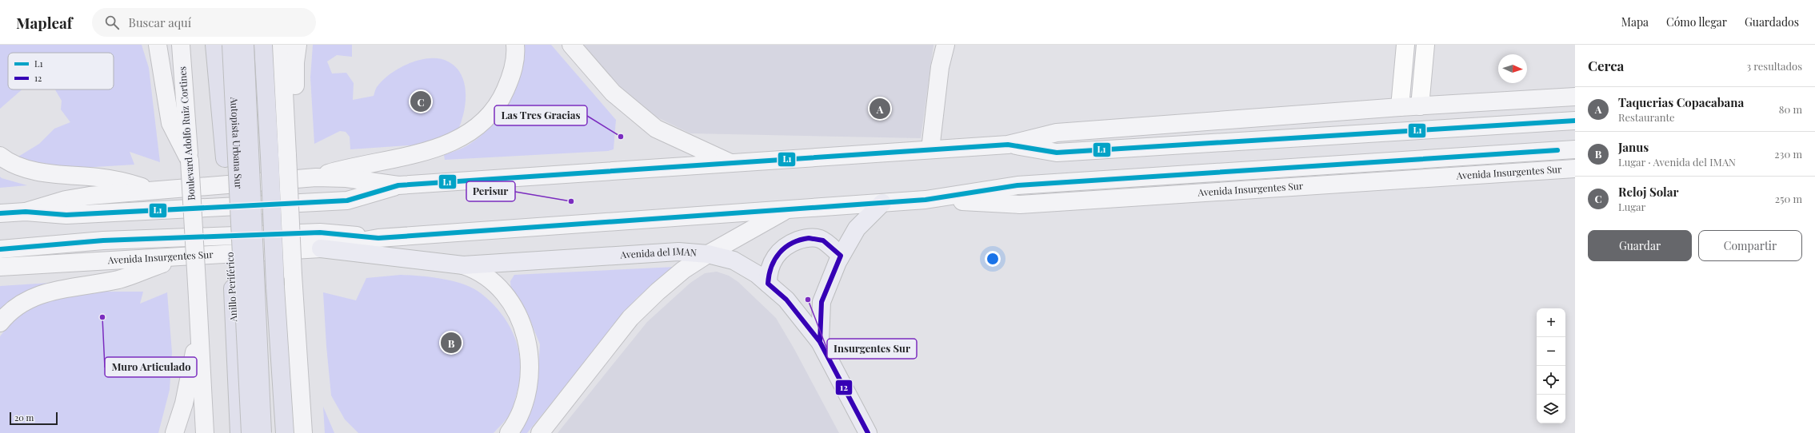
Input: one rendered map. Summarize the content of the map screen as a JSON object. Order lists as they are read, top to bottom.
{
  "streets": {
    "highway": ["Autopista Urbana Sur", "Anillo Periférico"],
    "main road": ["Boulevard Adolfo Ruiz Cortines", "Avenida Insurgentes Sur", "Avenida del IMAN"]
  },
  "crossings": [
    ["Avenida Insurgentes Sur", "Avenida del IMAN"]
  ],
  "places": [
    "Las Tres Gracias",
    "Perisur",
    "Insurgentes Sur",
    "Muro Articulado"
  ],
  "lines": ["transit line L1", "transit line 12"],
  "legend": ["L1", "12"],
  "scale_bar": "20 m",
  "north": "right",
  "page": {
    "header": "Mapleaf",
    "search": "Buscar aquí",
    "nav": ["Mapa", "Cómo llegar", "Guardados"],
    "heading": ["Cerca", "3 resultados"],
    "list": [
      {
        "mark": "A",
        "name": "Taquerias Copacabana",
        "note": "Restaurante",
        "value": "80 m"
      },
      {
        "mark": "B",
        "name": "Janus",
        "note": "Lugar · Avenida del IMAN",
        "value": "230 m"
      },
      {
        "mark": "C",
        "name": "Reloj Solar",
        "note": "Lugar",
        "value": "250 m"
      }
    ],
    "pins": ["C", "A", "B"],
    "buttons": ["Guardar", "Compartir"],
    "map_buttons": ["+", "−"],
    "scale": "20 m"
  }
}
